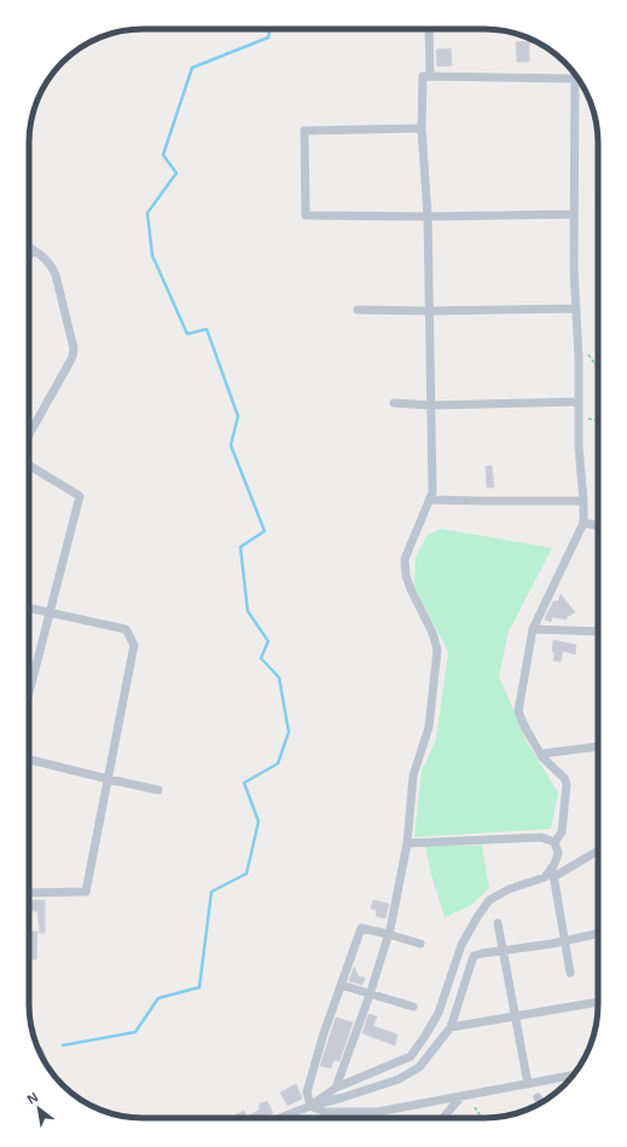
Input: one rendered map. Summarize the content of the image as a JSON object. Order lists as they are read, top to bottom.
{
  "north": "top left"
}
